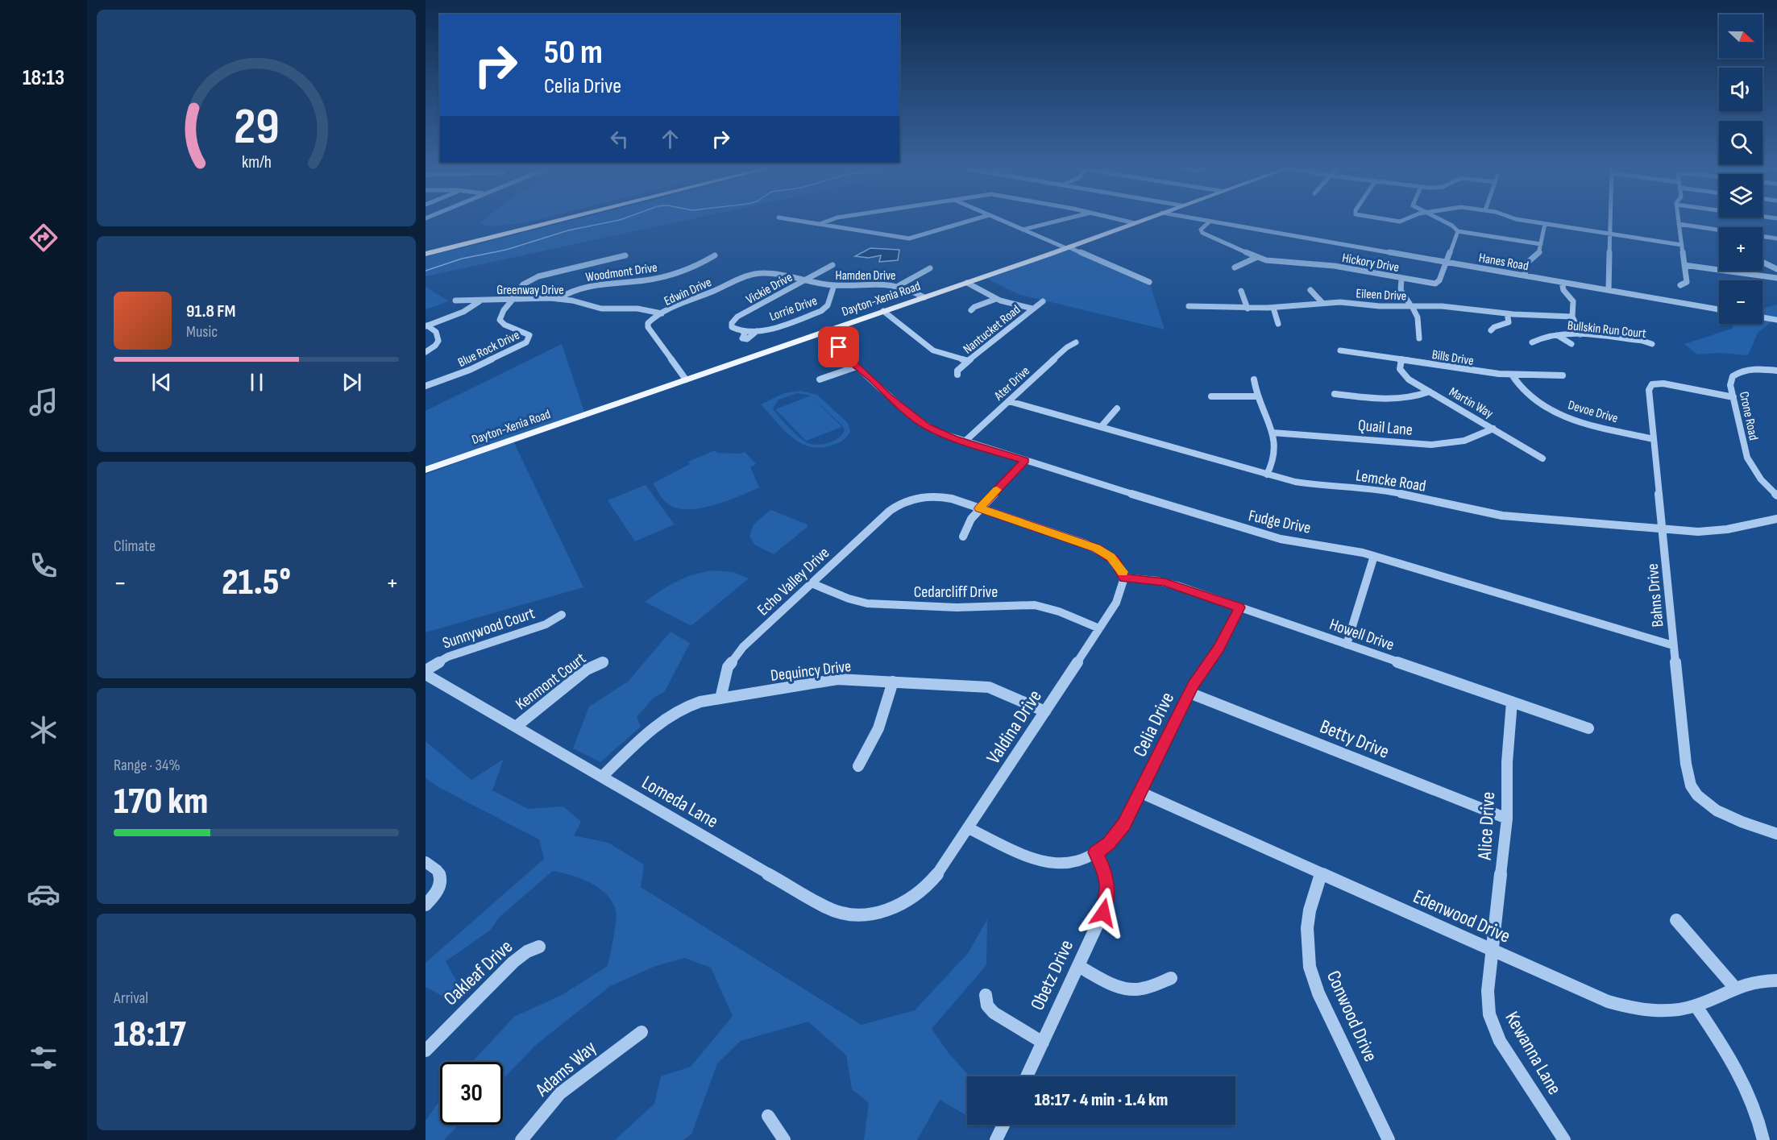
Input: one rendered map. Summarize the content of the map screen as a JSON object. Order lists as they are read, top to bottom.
{
  "streets": {
    "main road": ["Dayton-Xenia Road"],
    "street": [
      "Hanes Road",
      "Hickory Drive",
      "Woodmont Drive",
      "Hamden Drive",
      "Vickie Drive",
      "Greenway Drive",
      "Edwin Drive",
      "Eileen Drive",
      "Lorrie Drive",
      "Nantucket Road",
      "Bullskin Run Court",
      "Blue Rock Drive",
      "Bills Drive",
      "Ater Drive",
      "Martin Way",
      "Devoe Drive",
      "Crone Road",
      "Quail Lane",
      "Lemcke Road",
      "Fudge Drive",
      "Echo Valley Drive",
      "Cedarcliff Drive",
      "Bahns Drive",
      "Sunnywood Court",
      "Howell Drive",
      "Dequincy Drive",
      "Kenmont Court",
      "Celia Drive",
      "Valdina Drive",
      "Betty Drive",
      "Lomeda Lane",
      "Alice Drive",
      "Edenwood Drive",
      "Oakleaf Drive",
      "Obetz Drive",
      "Conwood Drive",
      "Kewanna Lane",
      "Adams Way"
    ]
  },
  "crossings": [
    ["Hanes Road", "Hickory Drive"],
    ["Woodmont Drive", "Greenway Drive"],
    ["Hamden Drive", "Vickie Drive"],
    ["Hamden Drive", "Edwin Drive"],
    ["Hamden Drive", "Dayton-Xenia Road"],
    ["Hamden Drive", "Lorrie Drive"],
    ["Vickie Drive", "Edwin Drive"],
    ["Vickie Drive", "Lorrie Drive"],
    ["Greenway Drive", "Edwin Drive"],
    ["Greenway Drive", "Blue Rock Drive"],
    ["Edwin Drive", "Dayton-Xenia Road"],
    ["Dayton-Xenia Road", "Fudge Drive"],
    ["Bills Drive", "Martin Way"],
    ["Bills Drive", "Devoe Drive"],
    ["Ater Drive", "Lemcke Road"],
    ["Ater Drive", "Fudge Drive"],
    ["Martin Way", "Quail Lane"],
    ["Devoe Drive", "Bahns Drive"],
    ["Crone Road", "Bahns Drive"],
    ["Lemcke Road", "Bahns Drive"],
    ["Fudge Drive", "Bahns Drive"],
    ["Echo Valley Drive", "Cedarcliff Drive"],
    ["Echo Valley Drive", "Dequincy Drive"],
    ["Cedarcliff Drive", "Valdina Drive"],
    ["Sunnywood Court", "Lomeda Lane"],
    ["Howell Drive", "Celia Drive"],
    ["Howell Drive", "Valdina Drive"],
    ["Howell Drive", "Alice Drive"],
    ["Dequincy Drive", "Valdina Drive"],
    ["Dequincy Drive", "Lomeda Lane"],
    ["Kenmont Court", "Lomeda Lane"],
    ["Celia Drive", "Betty Drive"],
    ["Celia Drive", "Edenwood Drive"],
    ["Celia Drive", "Obetz Drive"],
    ["Valdina Drive", "Lomeda Lane"],
    ["Betty Drive", "Alice Drive"],
    ["Alice Drive", "Edenwood Drive"],
    ["Alice Drive", "Kewanna Lane"],
    ["Edenwood Drive", "Conwood Drive"],
    ["Edenwood Drive", "Kewanna Lane"]
  ],
  "north": "right",
  "page": {
    "tabs": "18:13",
    "map_buttons": ["+", "−"],
    "turn": ["50 m", "Celia Drive"],
    "song": ["91.8 FM", "Music"],
    "tile": [
      "Climate",
      ["Range · 34%", "170 km"],
      ["Arrival", "18:17"]
    ],
    "heat": ["−", "21.5°", "+"],
    "limit": "30",
    "trip": "18:17 · 4 min · 1.4 km",
    "gauge": ["29", "km/h"]
  }
}
